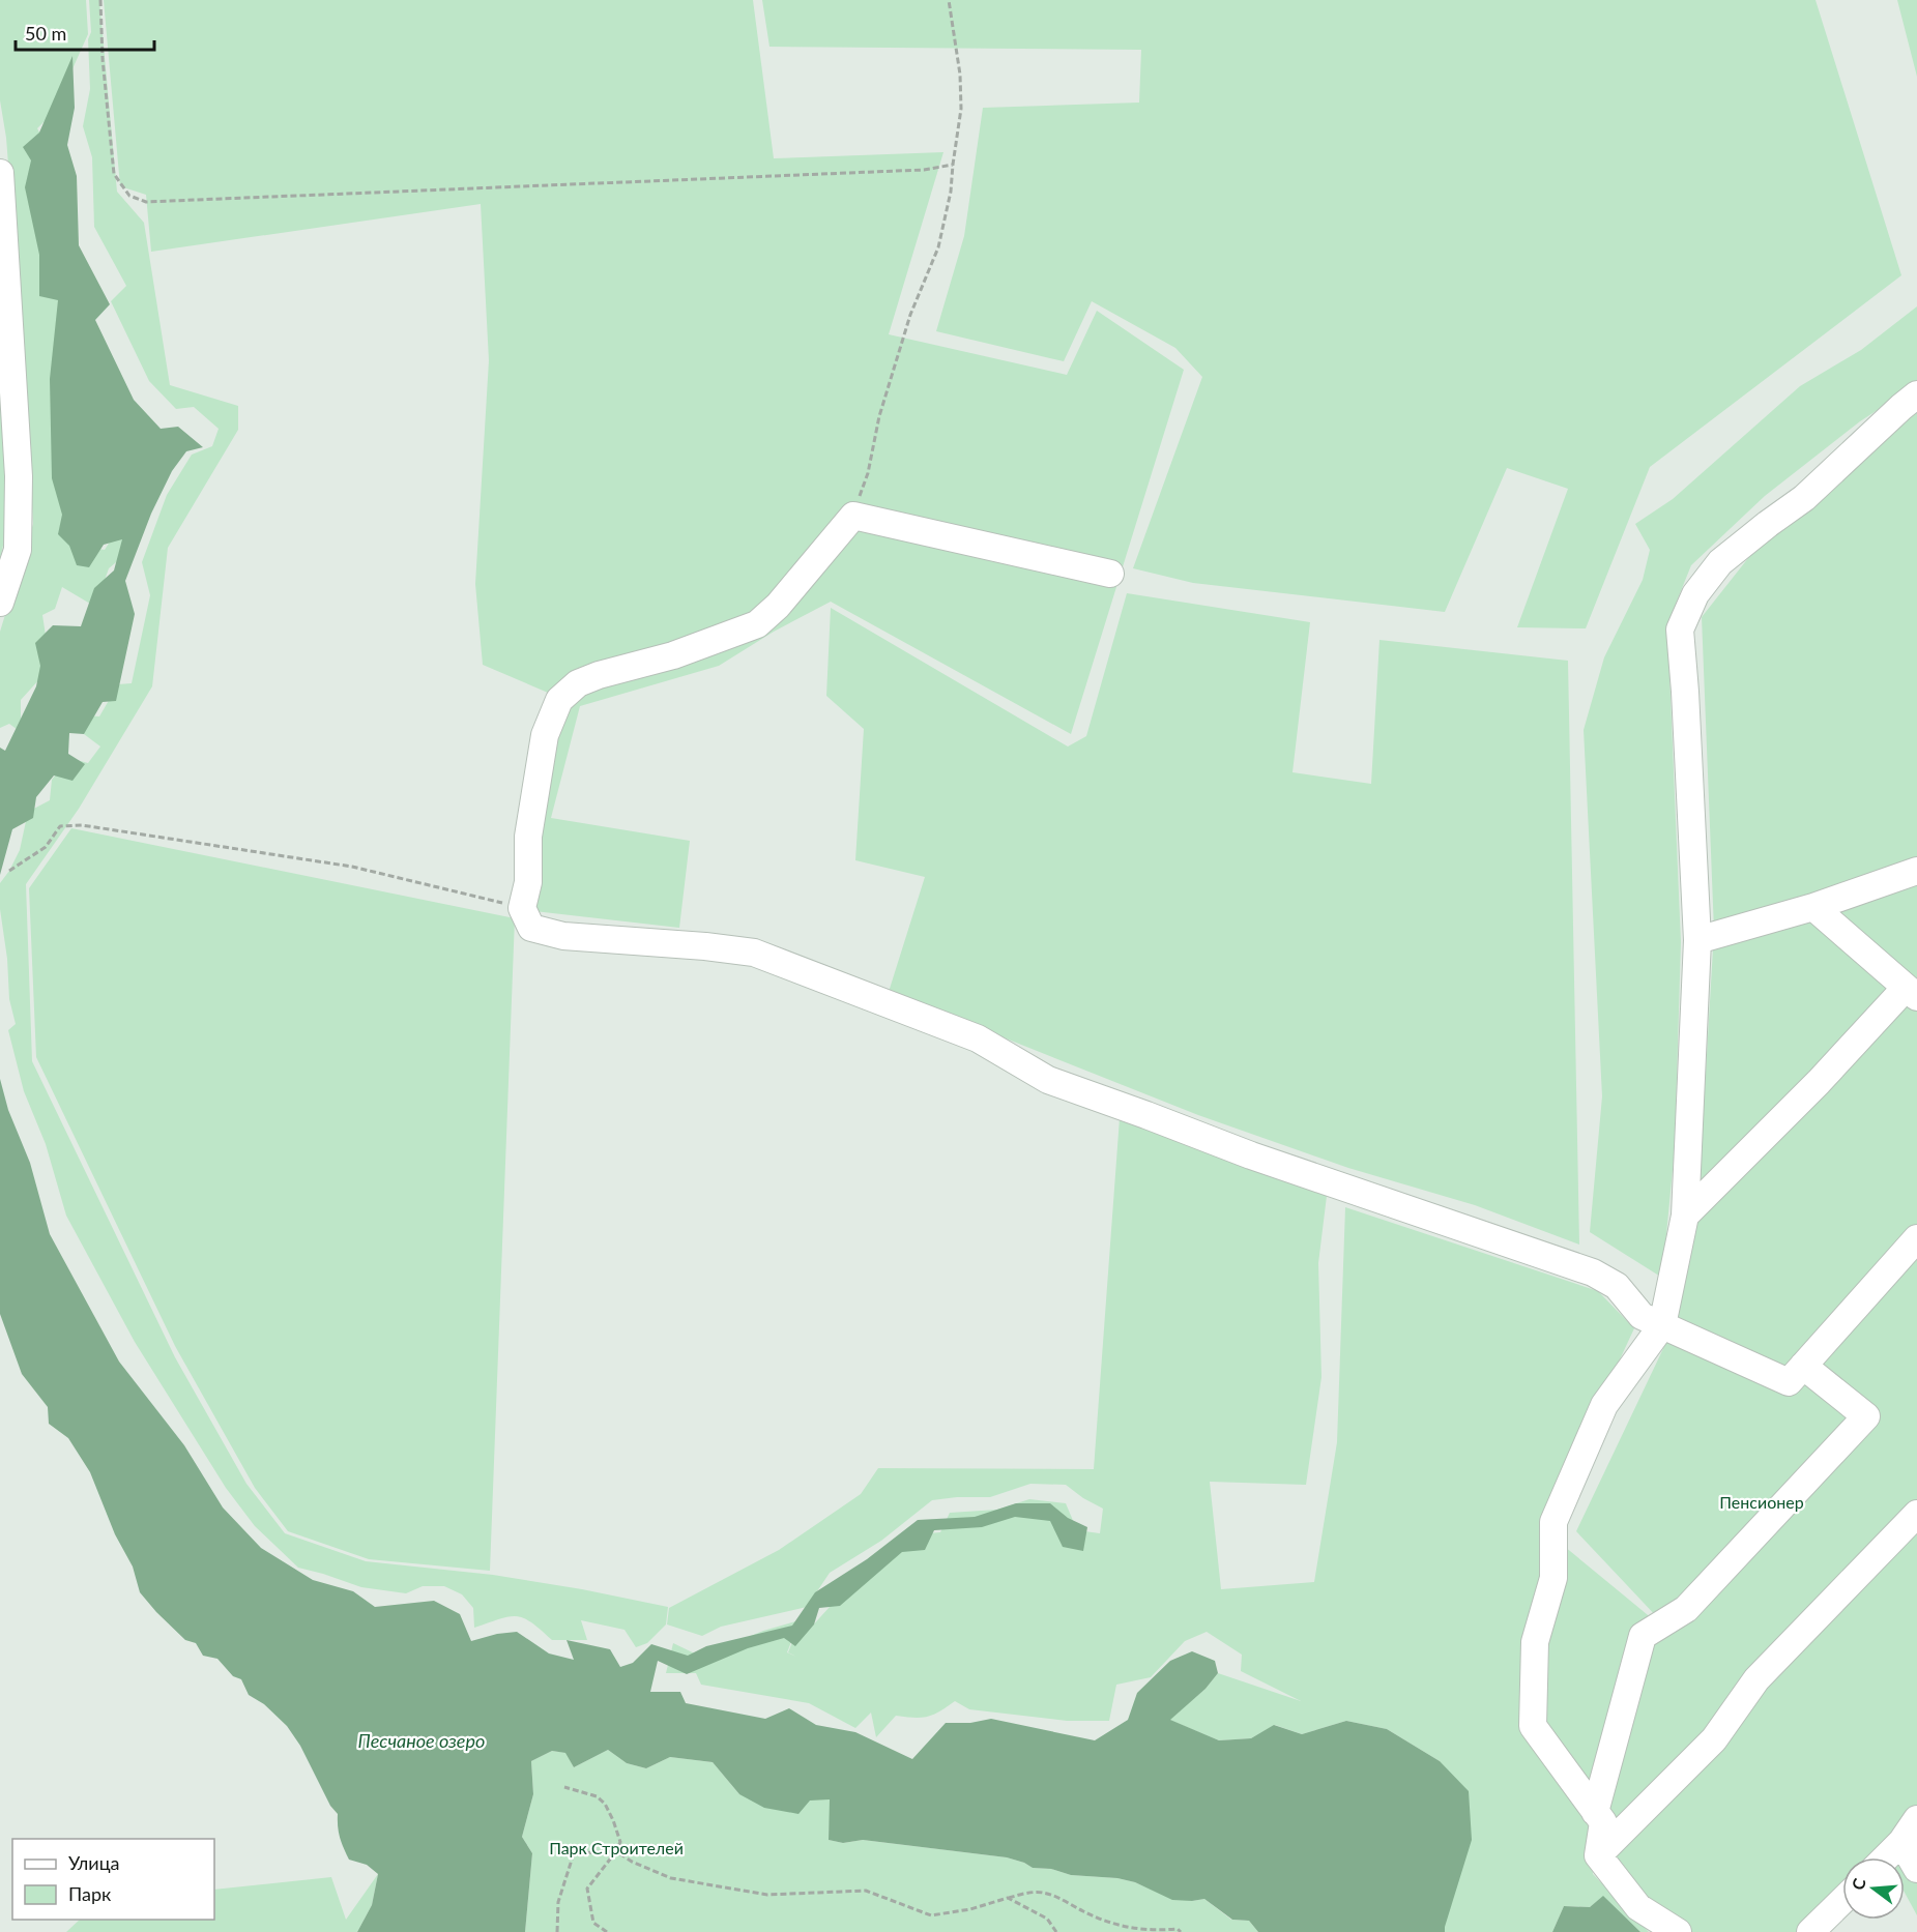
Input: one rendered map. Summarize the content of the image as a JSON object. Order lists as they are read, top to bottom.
{
  "water": ["Песчаное озеро"],
  "parks": ["Пенсионер", "Парк Строителей"],
  "legend": ["Улица", "Парк"],
  "scale_bar": "50 m",
  "north": "left"
}
